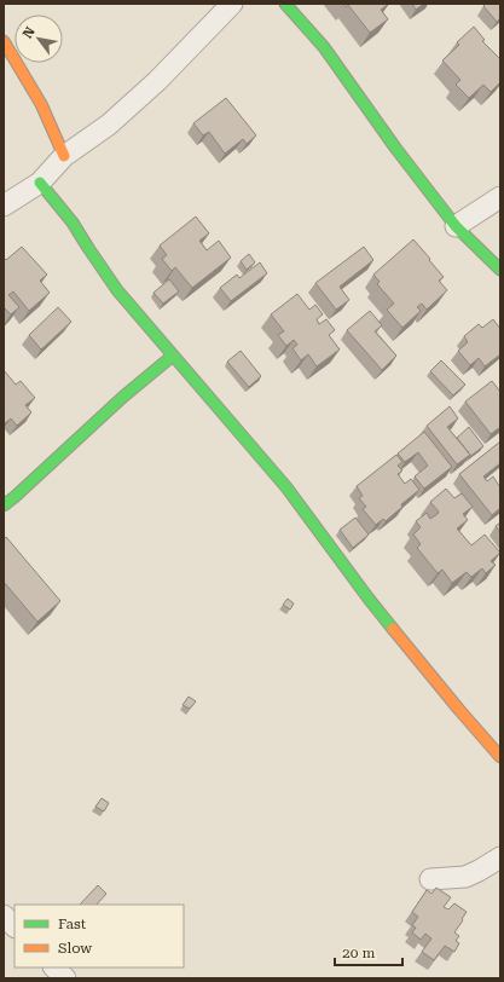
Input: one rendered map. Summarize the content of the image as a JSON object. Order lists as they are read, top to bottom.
{
  "legend": ["Fast", "Slow"],
  "scale_bar": "20 m",
  "north": "top left"
}
